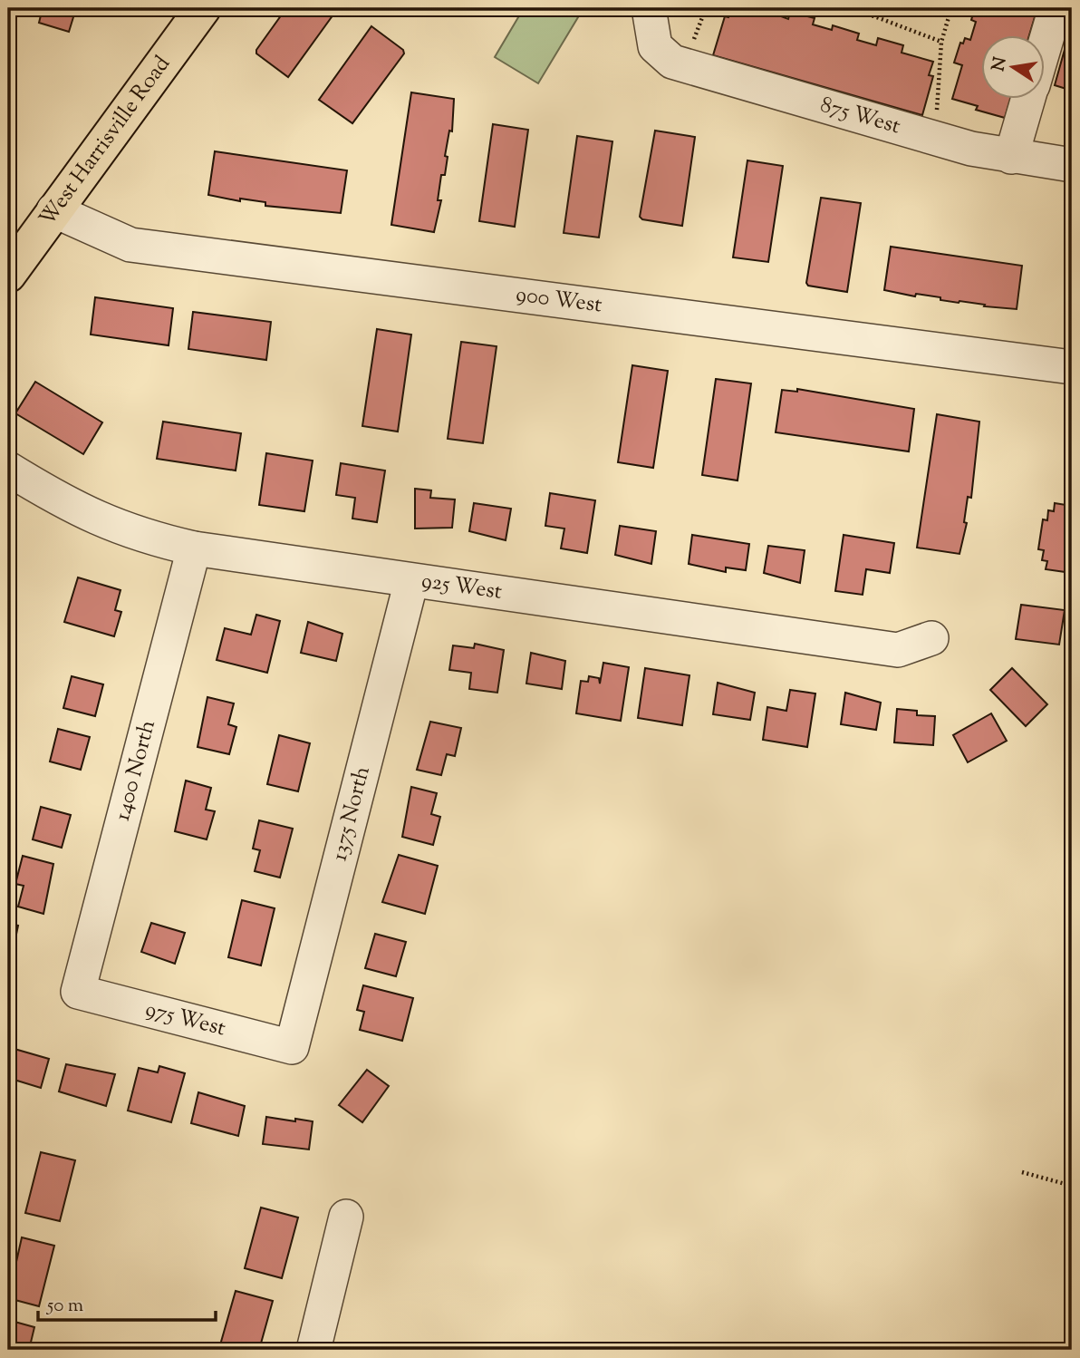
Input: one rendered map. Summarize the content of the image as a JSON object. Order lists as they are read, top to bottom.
{
  "streets": {
    "main road": ["West Harrisville Road"],
    "street": [
      "875 West",
      "900 West",
      "925 West",
      "1400 North",
      "1375 North",
      "975 West"
    ]
  },
  "crossings": [
    ["West Harrisville Road", "900 West"],
    ["925 West", "1400 North"],
    ["925 West", "1375 North"],
    ["1400 North", "975 West"],
    ["1375 North", "975 West"]
  ],
  "scale_bar": "50 m",
  "north": "left"
}
